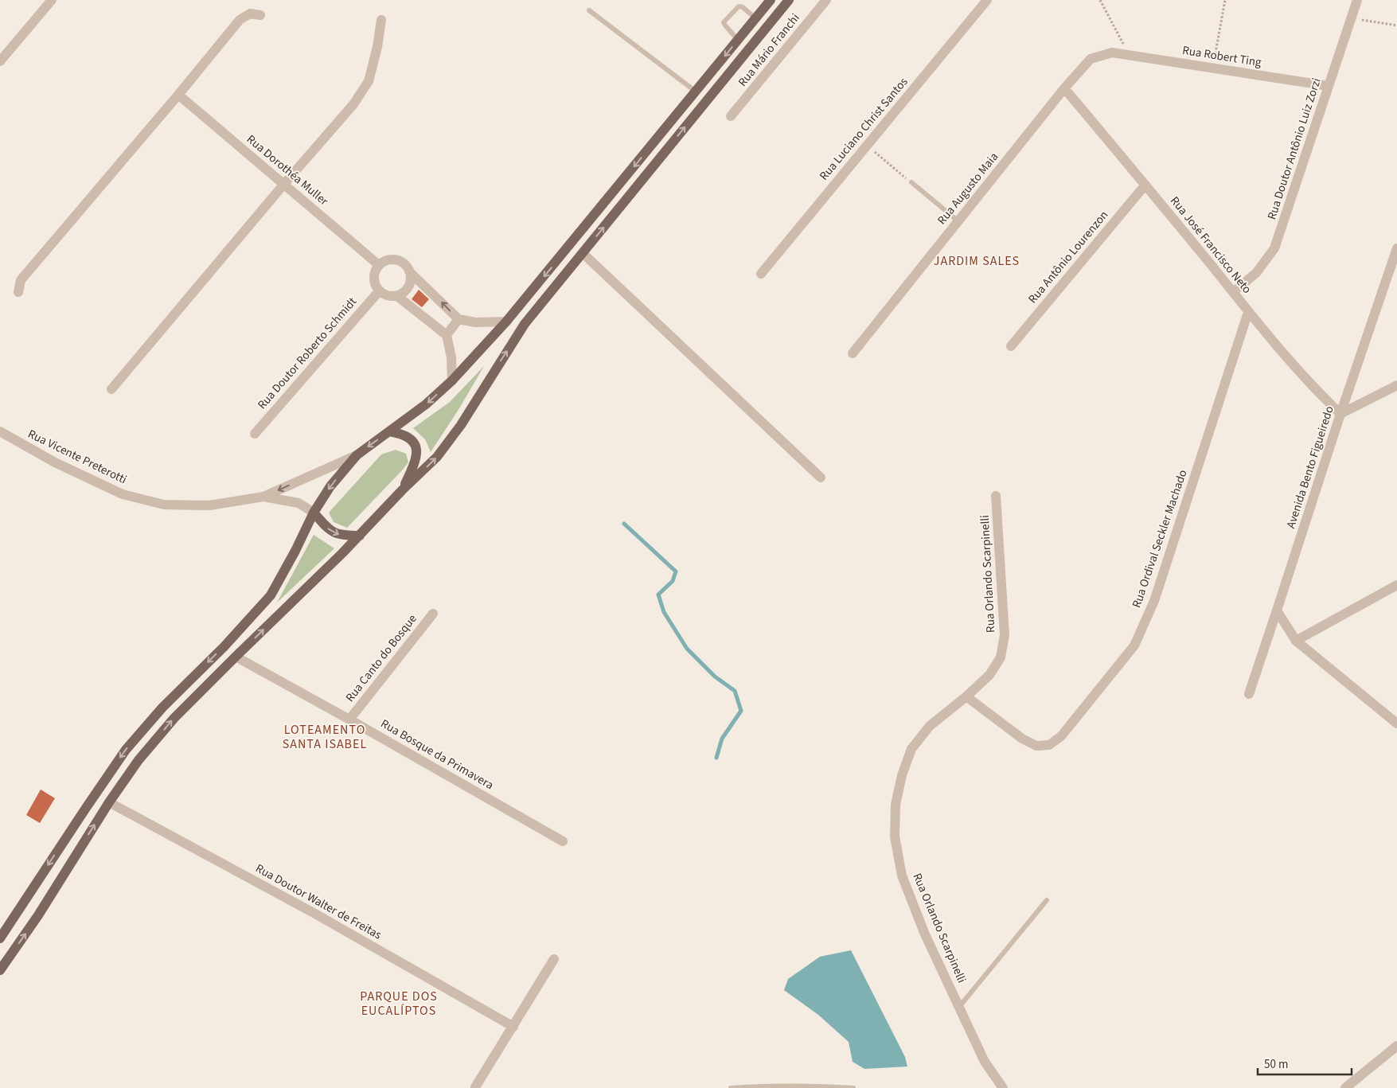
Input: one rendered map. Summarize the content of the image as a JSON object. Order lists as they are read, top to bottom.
{
  "streets": {
    "street": [
      "Rua Mário Franchi",
      "Rua Robert Ting",
      "Rua Luciano Christ Santos",
      "Rua Doutor Antônio Luiz Zorzi",
      "Rua Dorothéa Muller",
      "Rua Augusto Maia",
      "Rua José Francisco Neto",
      "Rua Antônio Lourenzon",
      "Rua Doutor Roberto Schmidt",
      "Rua Vicente Preterotti",
      "Avenida Bento Figueiredo",
      "Rua Ordival Seckler Machado",
      "Rua Orlando Scarpinelli",
      "Rua Canto do Bosque",
      "Rua Bosque da Primavera",
      "Rua Doutor Walter de Freitas"
    ]
  },
  "crossings": [
    ["Rua Robert Ting", "Rua Doutor Antônio Luiz Zorzi"],
    ["Rua Robert Ting", "Rua Augusto Maia"],
    ["Rua Doutor Antônio Luiz Zorzi", "Rua José Francisco Neto"],
    ["Rua Dorothéa Muller", "Rua Doutor Roberto Schmidt"],
    ["Rua Augusto Maia", "Rua José Francisco Neto"],
    ["Rua José Francisco Neto", "Rua Antônio Lourenzon"],
    ["Rua José Francisco Neto", "Avenida Bento Figueiredo"],
    ["Rua José Francisco Neto", "Rua Ordival Seckler Machado"],
    ["Rua Ordival Seckler Machado", "Rua Orlando Scarpinelli"],
    ["Rua Canto do Bosque", "Rua Bosque da Primavera"]
  ],
  "districts": ["JARDIM SALES", "LOTEAMENTO SANTA ISABEL", "PARQUE DOS EUCALÍPTOS"],
  "scale_bar": "50 m"
}
